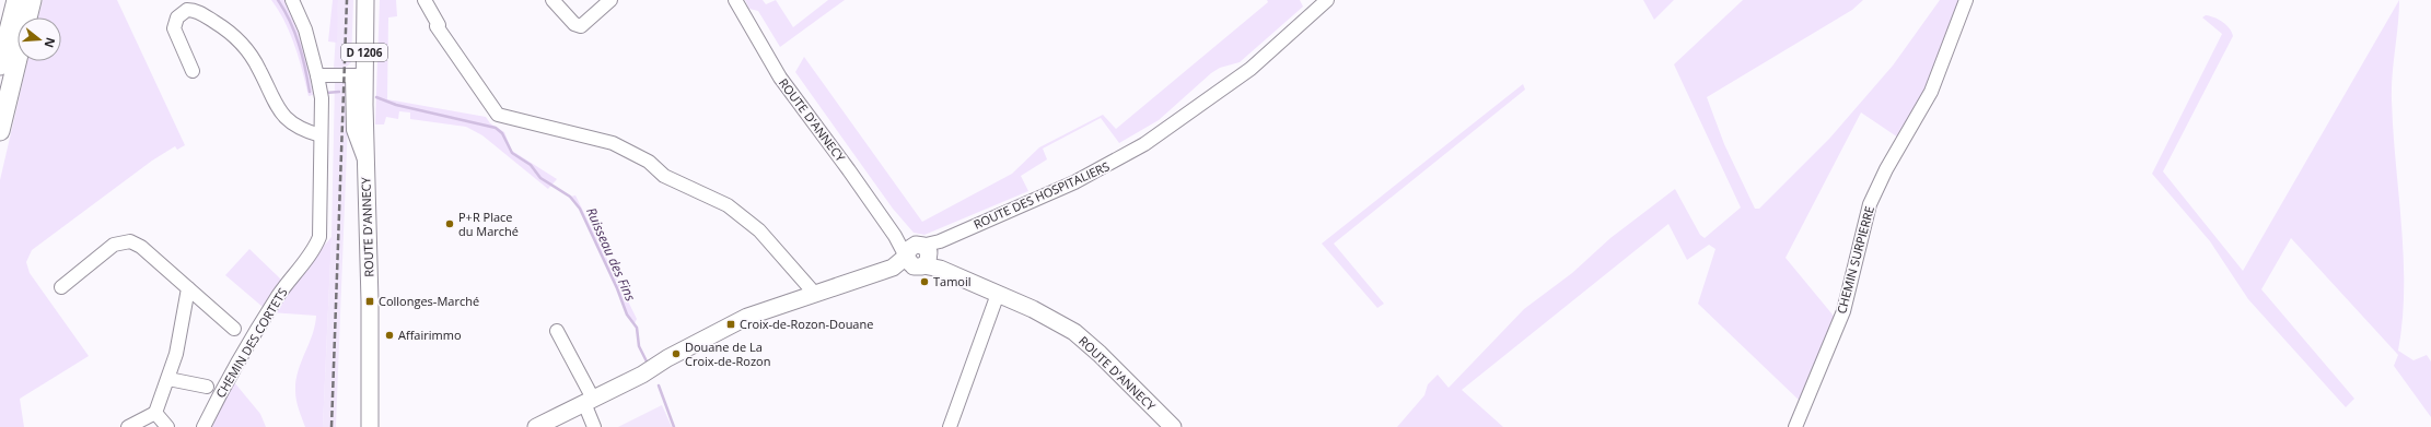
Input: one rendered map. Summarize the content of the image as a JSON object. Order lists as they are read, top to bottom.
{
  "streets": {
    "main road": ["D 1206", "ROUTE D'ANNECY"],
    "street": ["ROUTE DES HOSPITALIERS", "CHEMIN SURPIERRE", "CHEMIN DES CORTETS"]
  },
  "crossings": [
    ["D 1206", "ROUTE D'ANNECY"],
    ["ROUTE D'ANNECY", "ROUTE DES HOSPITALIERS"]
  ],
  "water": ["Ruisseau des Fins"],
  "places": {
    "other": [
      "P+R Place du Marché",
      "Tamoil",
      "Affairimmo",
      "Douane de La Croix-de-Rozon"
    ],
    "transit": ["Collonges-Marché", "Croix-de-Rozon-Douane"]
  },
  "north": "right"
}
